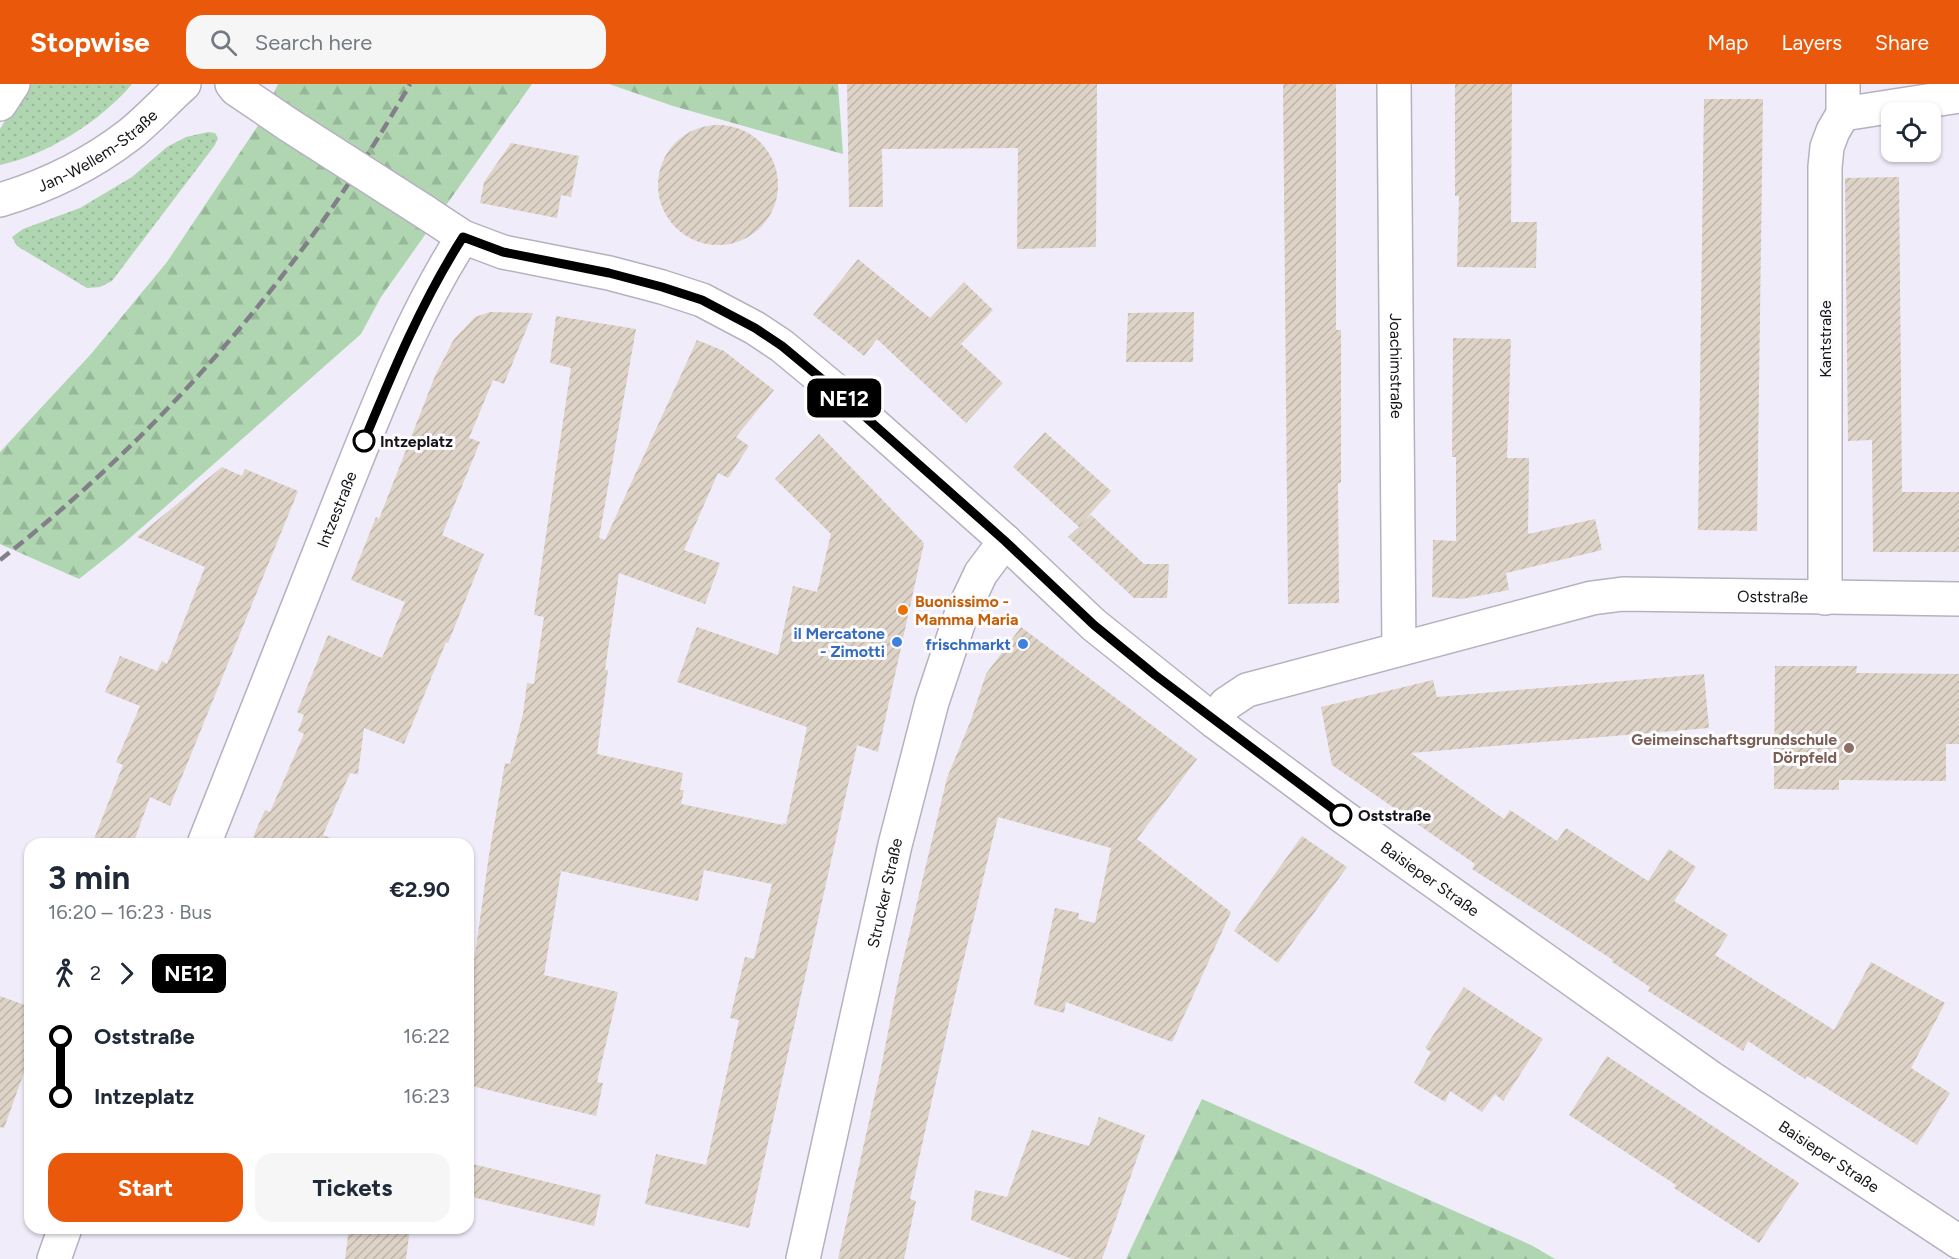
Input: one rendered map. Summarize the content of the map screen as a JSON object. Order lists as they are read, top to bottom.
{
  "streets": {
    "street": [
      "Jan-Wellem-Straße",
      "Kantstraße",
      "Joachimstraße",
      "Intzestraße",
      "Oststraße",
      "Baisieper Straße",
      "Strucker Straße"
    ]
  },
  "crossings": [
    ["Kantstraße", "Oststraße"],
    ["Joachimstraße", "Oststraße"],
    ["Intzestraße", "Baisieper Straße"],
    ["Oststraße", "Baisieper Straße"],
    ["Baisieper Straße", "Strucker Straße"]
  ],
  "places": [
    "Intzeplatz",
    "Buonissimo - Mamma Maria",
    "il Mercatone - Zimotti",
    "frischmarkt",
    "Geimeinschaftsgrundschule Dörpfeld",
    "Oststraße"
  ],
  "lines": ["bus line NE12"],
  "page": {
    "header": "Stopwise",
    "search": "Search here",
    "nav": ["Map", "Layers", "Share"],
    "on_map": "NE12",
    "heading": ["3 min", "16:20 – 16:23 · Bus", "€2.90"],
    "legs": ["2", "NE12"],
    "list": [
      {
        "name": "Oststraße",
        "value": "16:22"
      },
      {
        "name": "Intzeplatz",
        "value": "16:23"
      }
    ],
    "buttons": ["Start", "Tickets"]
  }
}
